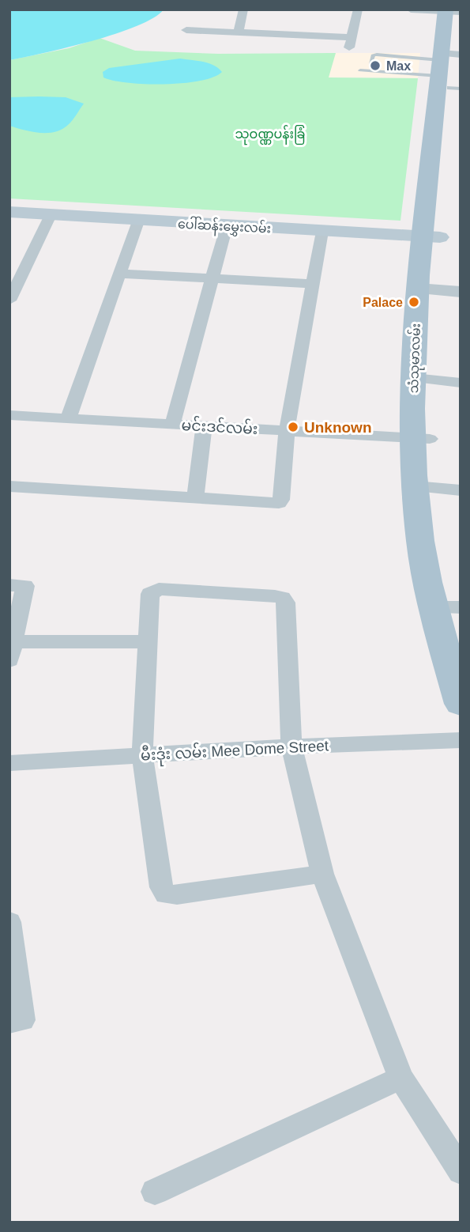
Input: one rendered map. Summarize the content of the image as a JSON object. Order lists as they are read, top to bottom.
{
  "streets": {
    "main road": ["ပေါ်ဆန်းမွှေးလမ်း", "သံသုမာလမ်း"],
    "street": ["မင်းဒင်လမ်း", "မီးဒုံး လမ်း Mee Dome Street"]
  },
  "crossings": [
    ["ပေါ်ဆန်းမွှေးလမ်း", "သံသုမာလမ်း"],
    ["သံသုမာလမ်း", "မင်းဒင်လမ်း"]
  ],
  "parks": ["သုဝဏ္ဏပန်းခြံ"],
  "places": ["Max", "Palace", "Unknown"]
}
